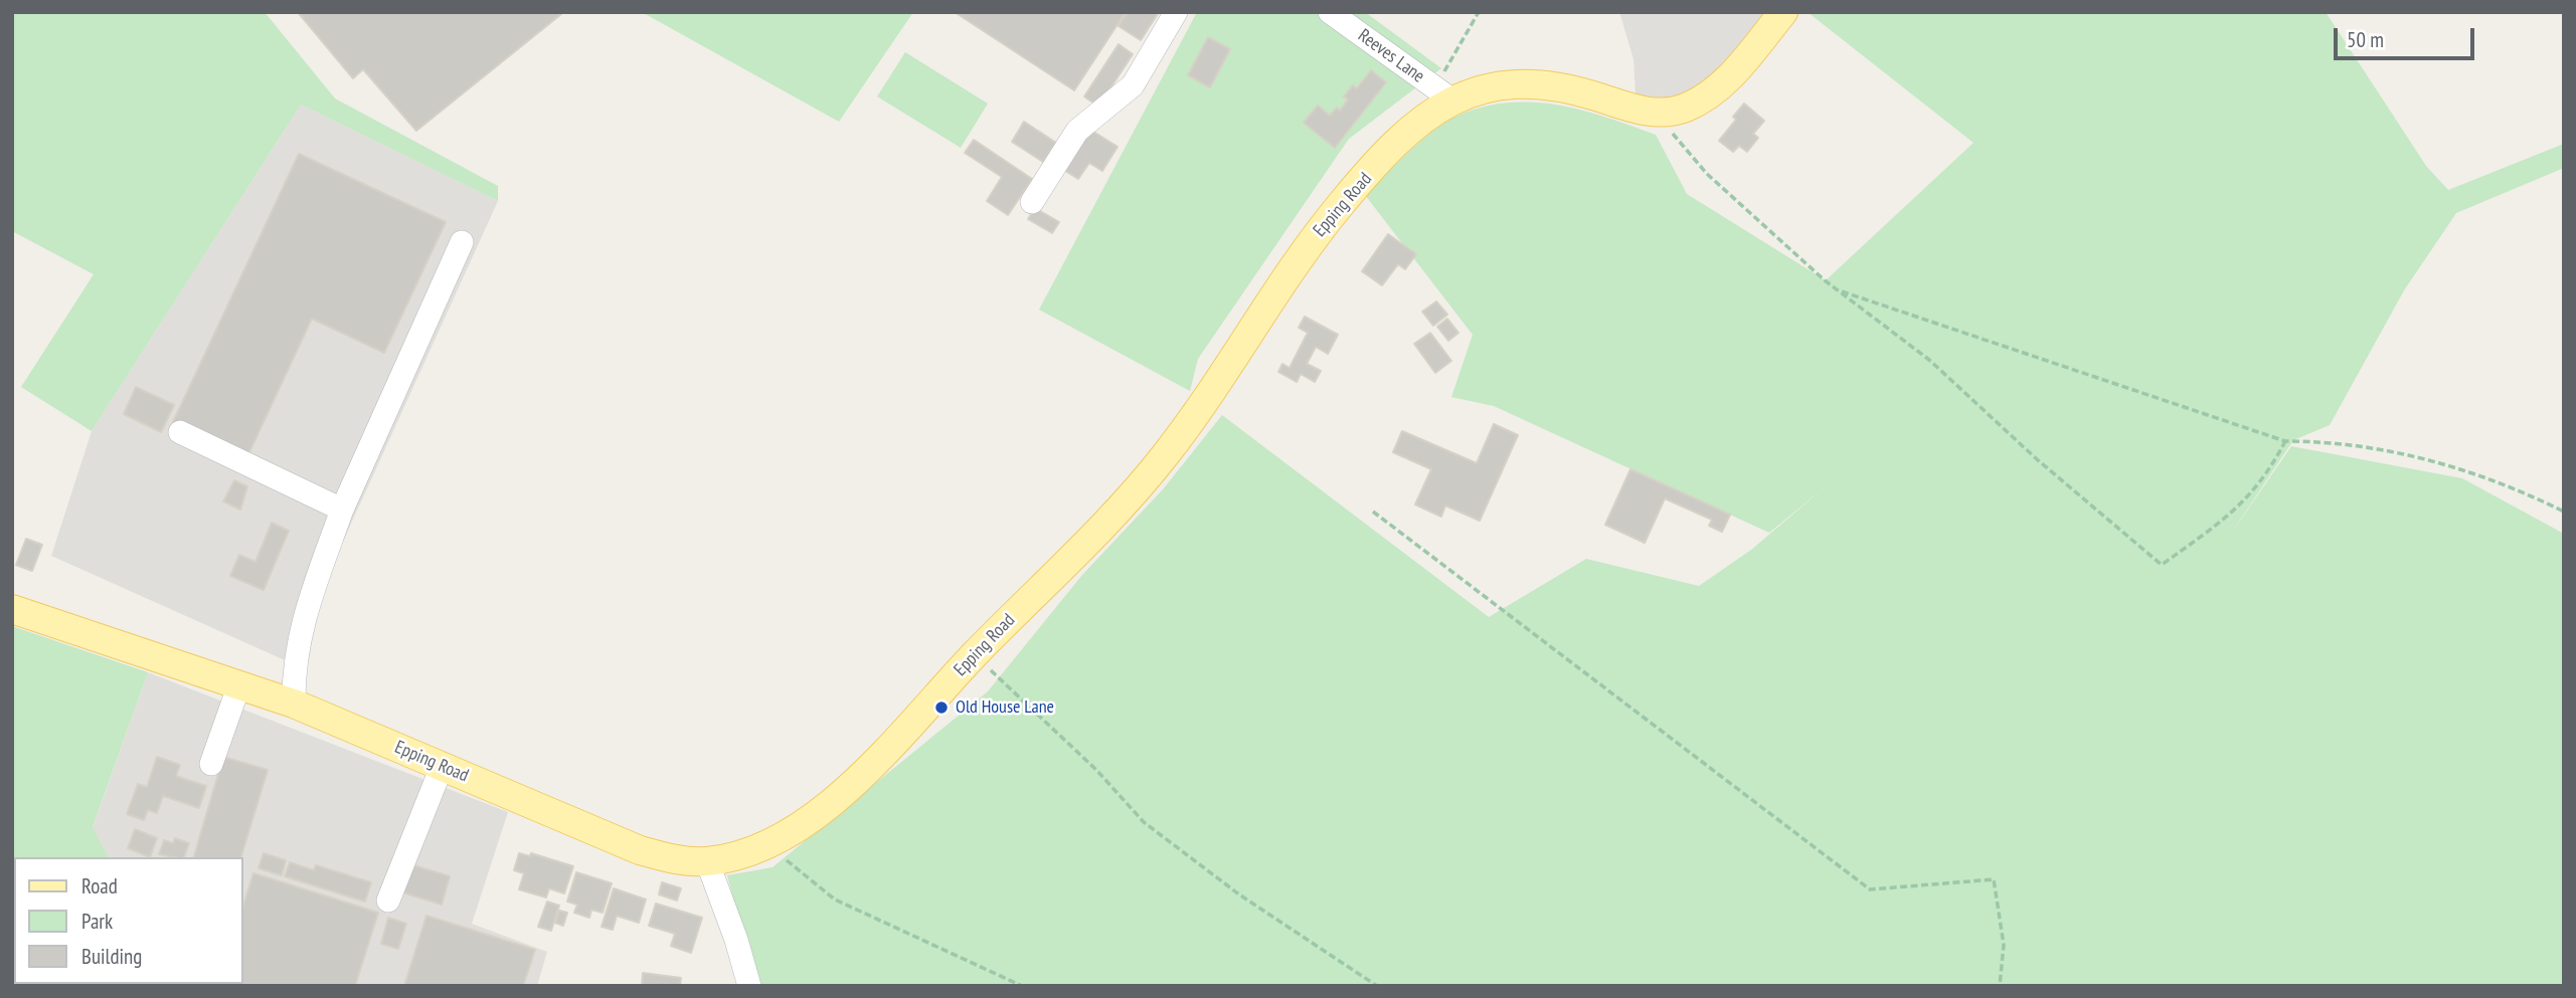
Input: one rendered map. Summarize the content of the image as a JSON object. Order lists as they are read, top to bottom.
{
  "streets": {
    "main road": ["Epping Road"],
    "street": ["Reeves Lane"]
  },
  "crossings": [
    ["Reeves Lane", "Epping Road"]
  ],
  "places": ["Old House Lane"],
  "legend": ["Road", "Park", "Building"],
  "scale_bar": "50 m"
}
